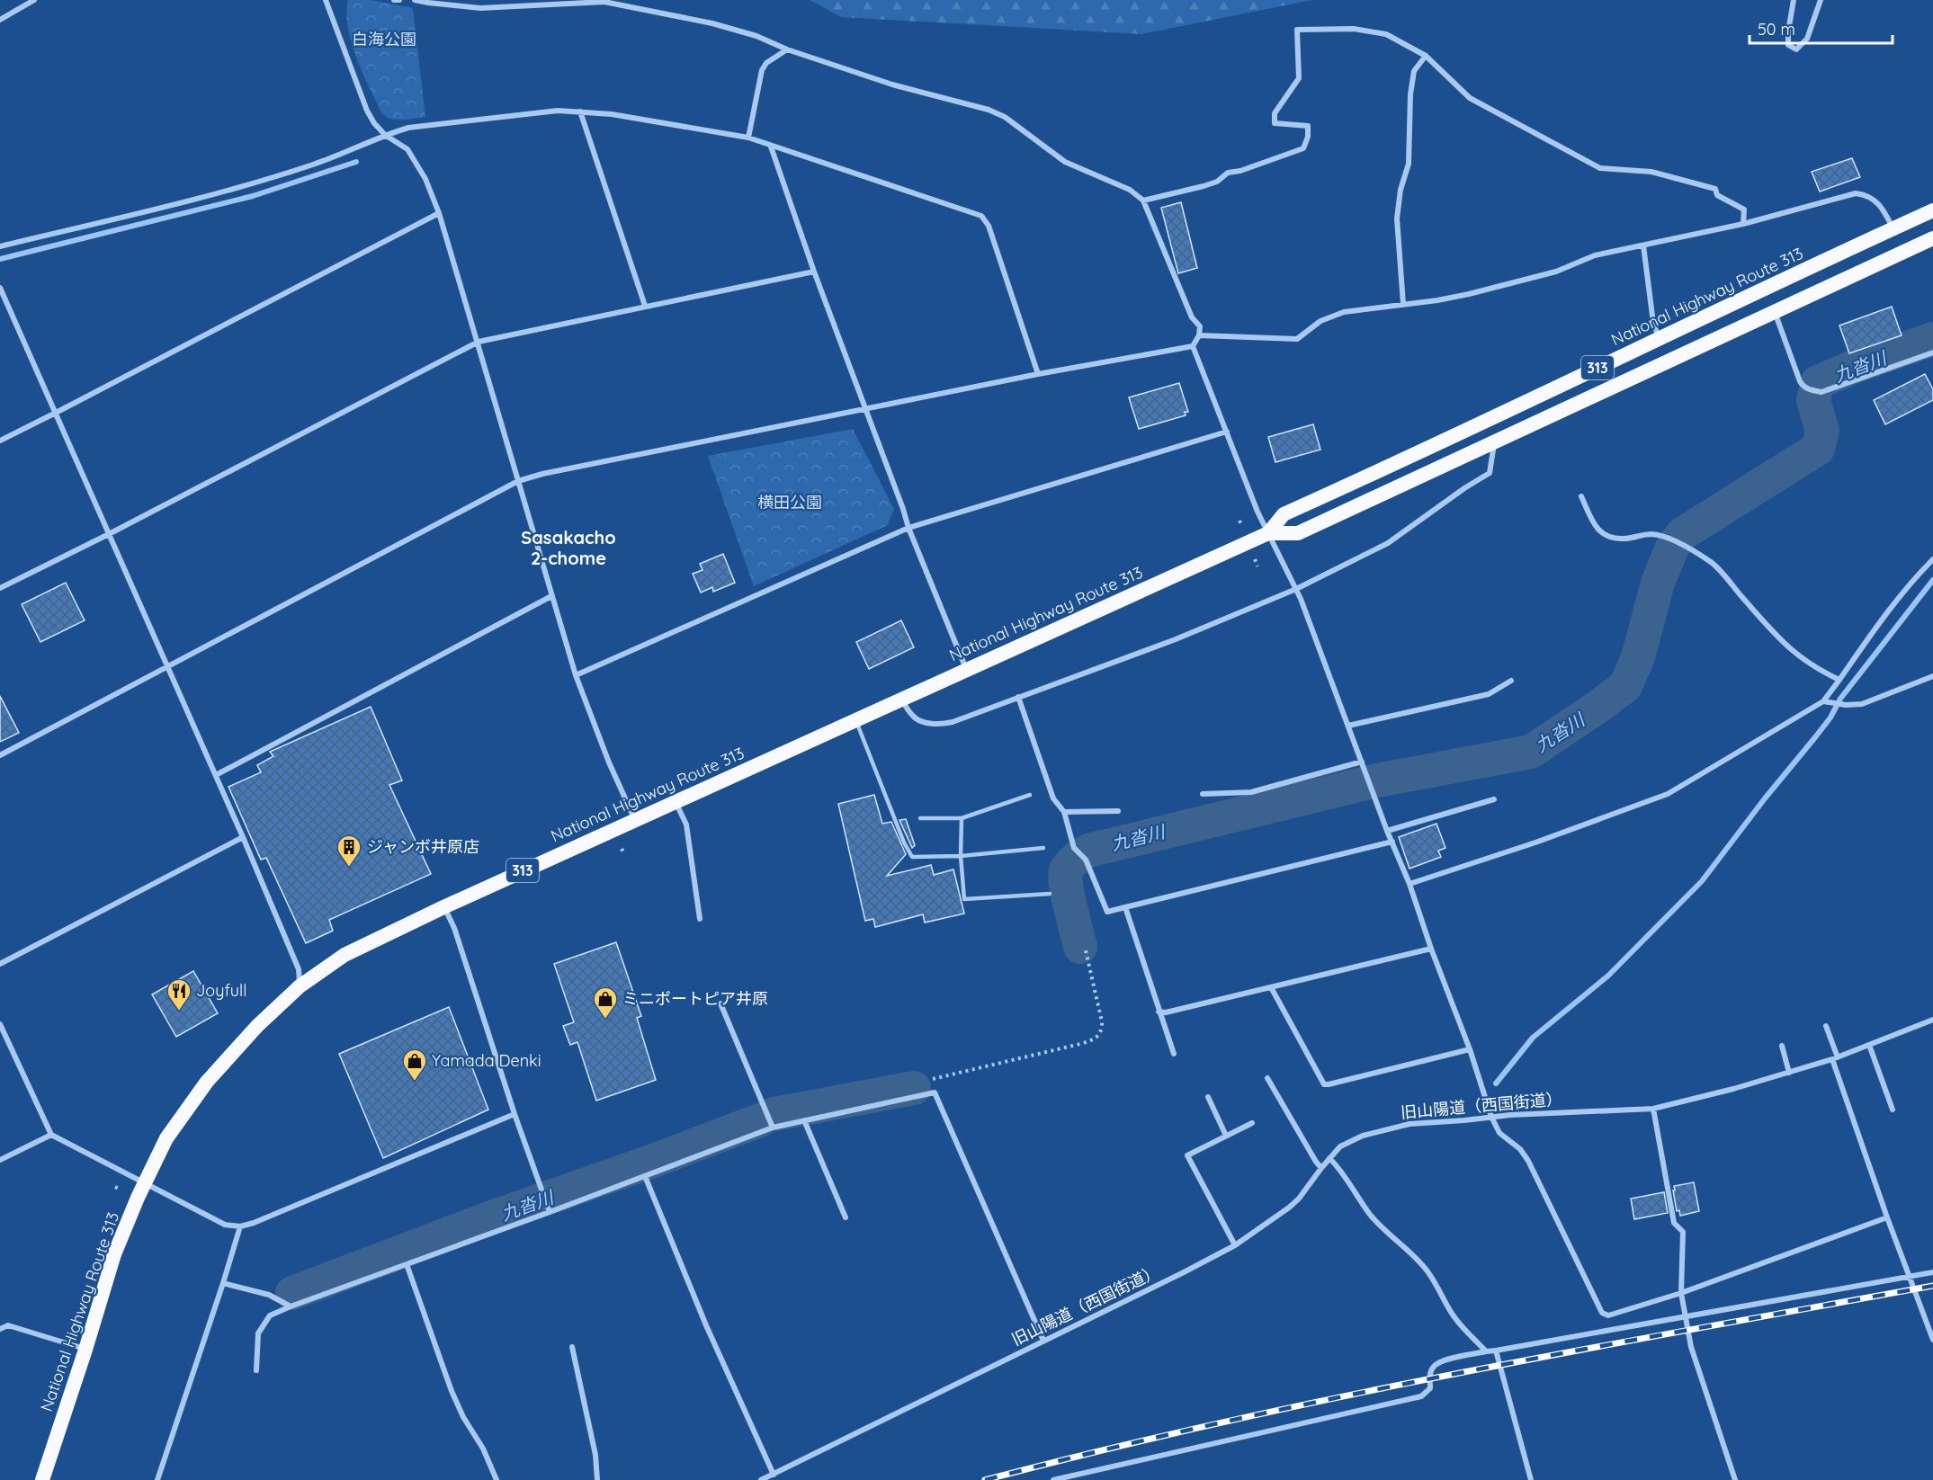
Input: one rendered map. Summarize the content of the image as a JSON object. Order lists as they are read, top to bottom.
{
  "streets": {
    "highway": ["National Highway Route 313", "313"],
    "street": ["旧山陽道（西国街道）"]
  },
  "districts": ["Sasakacho 2-chome"],
  "water": ["九沓川"],
  "parks": ["白海公園", "横田公園"],
  "places": {
    "building": ["ジャンボ井原店"],
    "restaurant": ["Joyfull"],
    "shop": ["ミニボートピア井原", "Yamada Denki"]
  },
  "scale_bar": "50 m"
}
